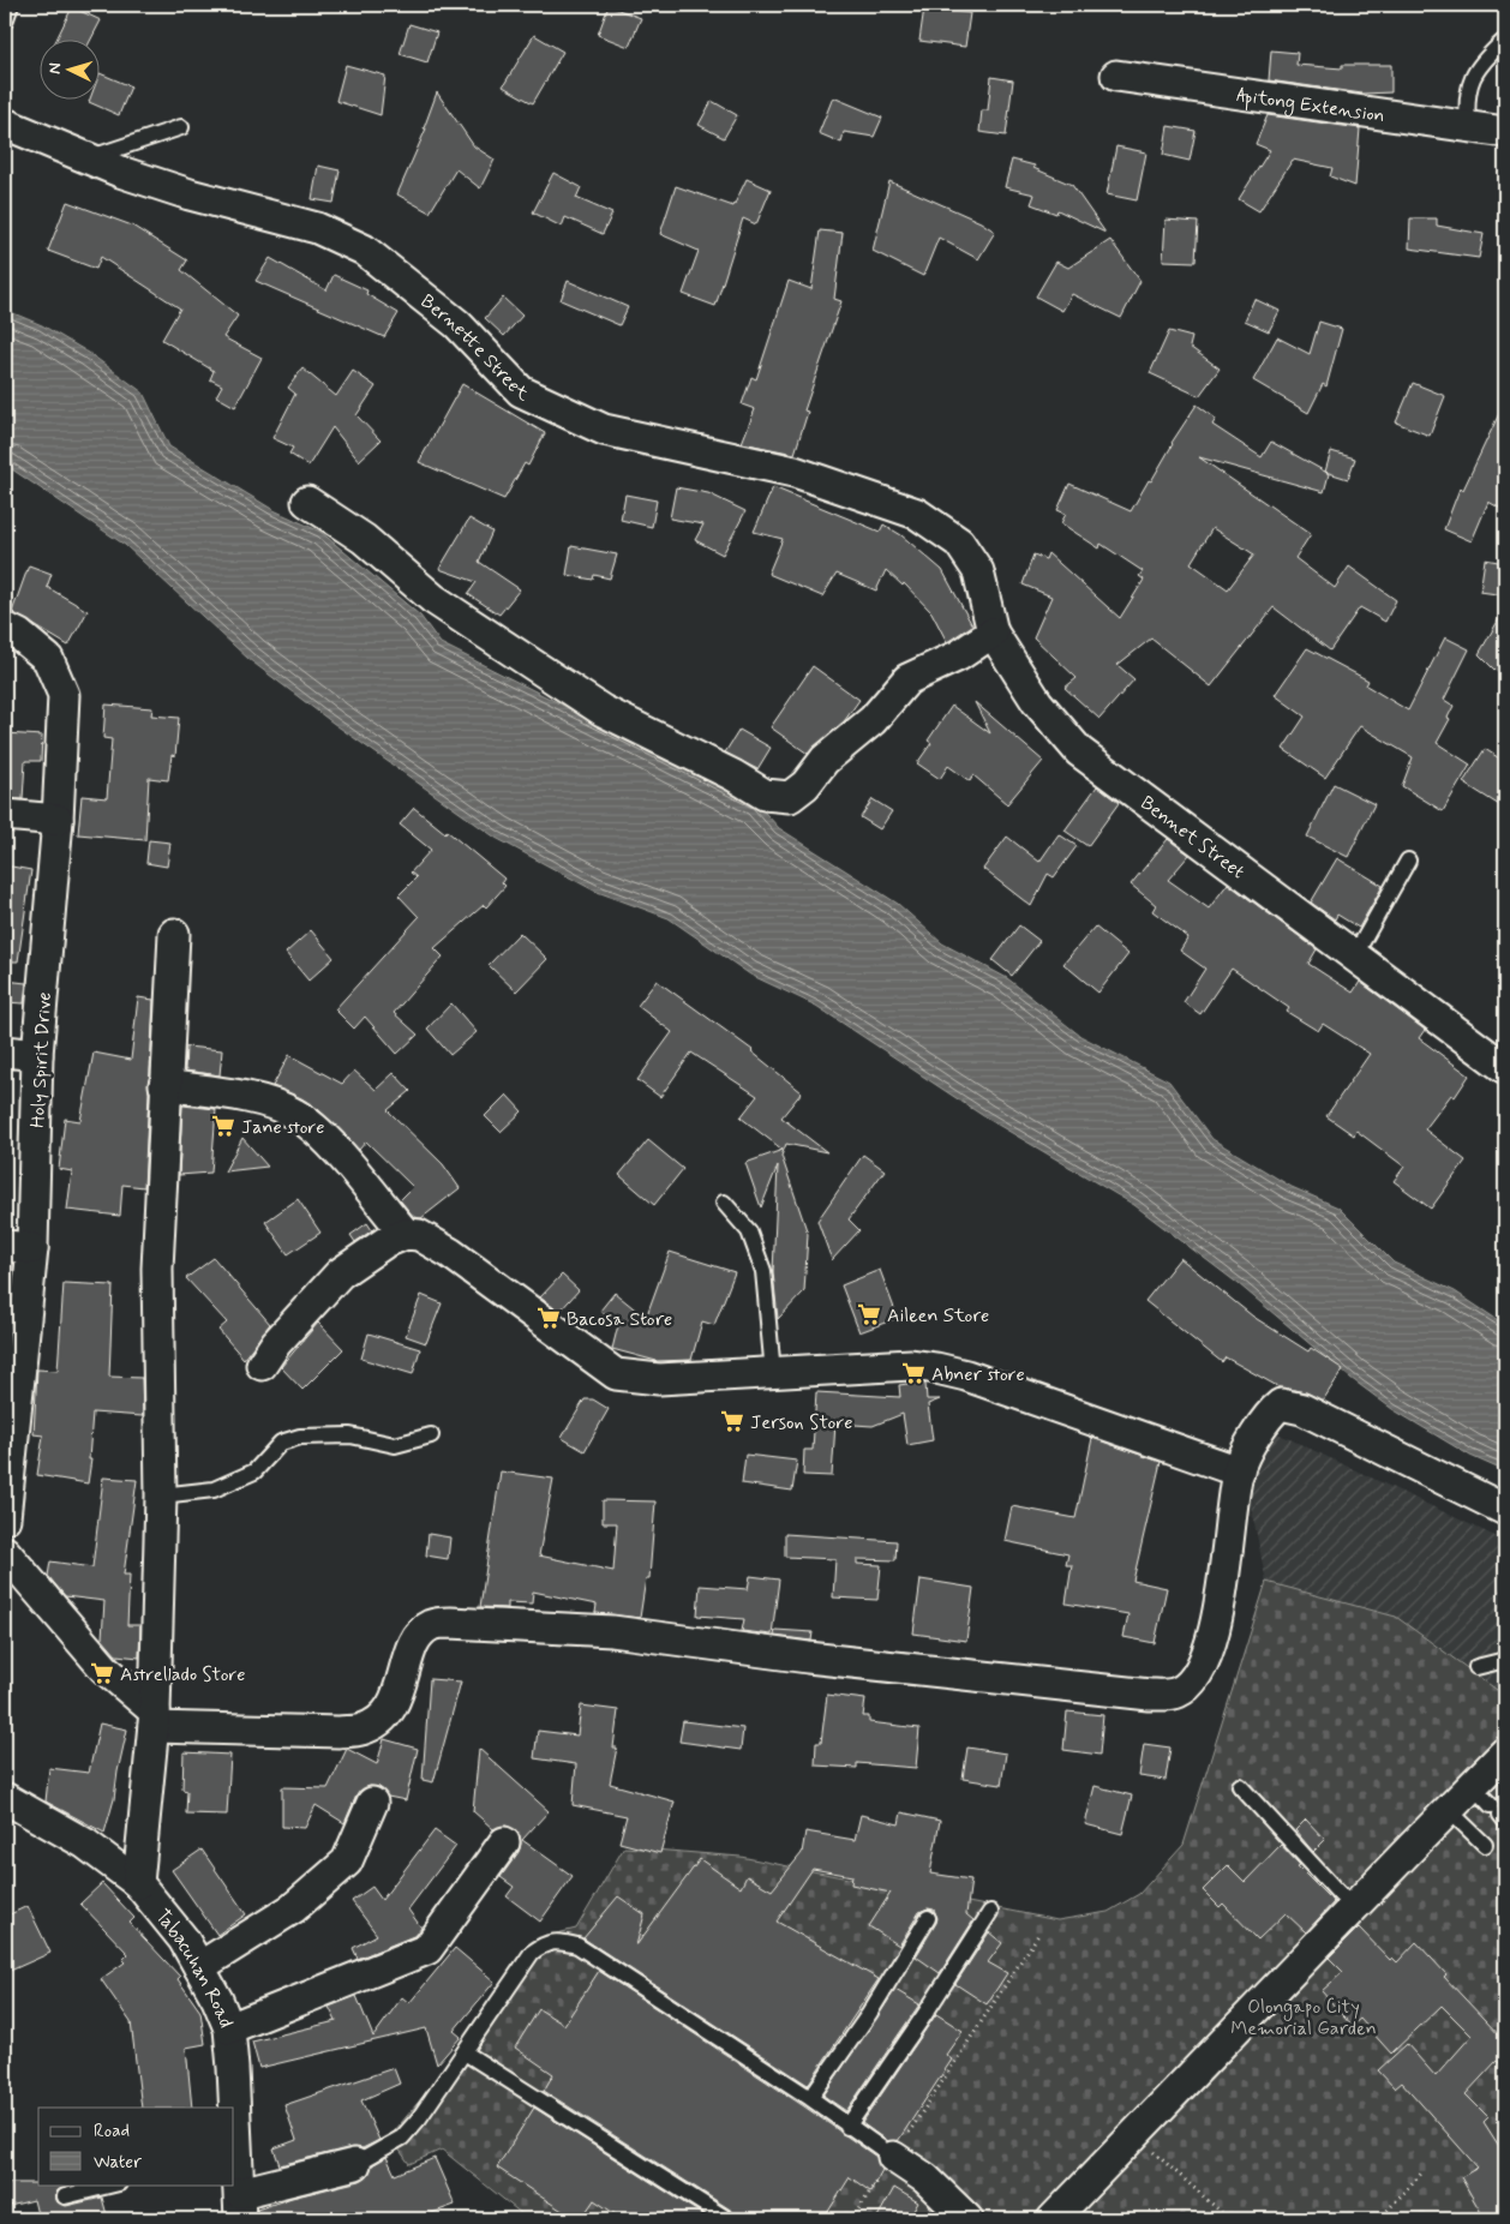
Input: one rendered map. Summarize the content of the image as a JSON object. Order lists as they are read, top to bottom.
{
  "streets": {
    "street": [
      "Apitong Extension",
      "Bernette Street",
      "Bennet Street",
      "Holy Spirit Drive",
      "Tabacuhan Road"
    ]
  },
  "crossings": [
    ["Bernette Street", "Bennet Street"]
  ],
  "parks": ["Olongapo City Memorial Garden"],
  "places": {
    "supermarket": [
      "Jane store",
      "Aileen Store",
      "Bacosa Store",
      "Abner store",
      "Jerson Store",
      "Astrellado Store"
    ]
  },
  "legend": ["Road", "Water"],
  "north": "left"
}
